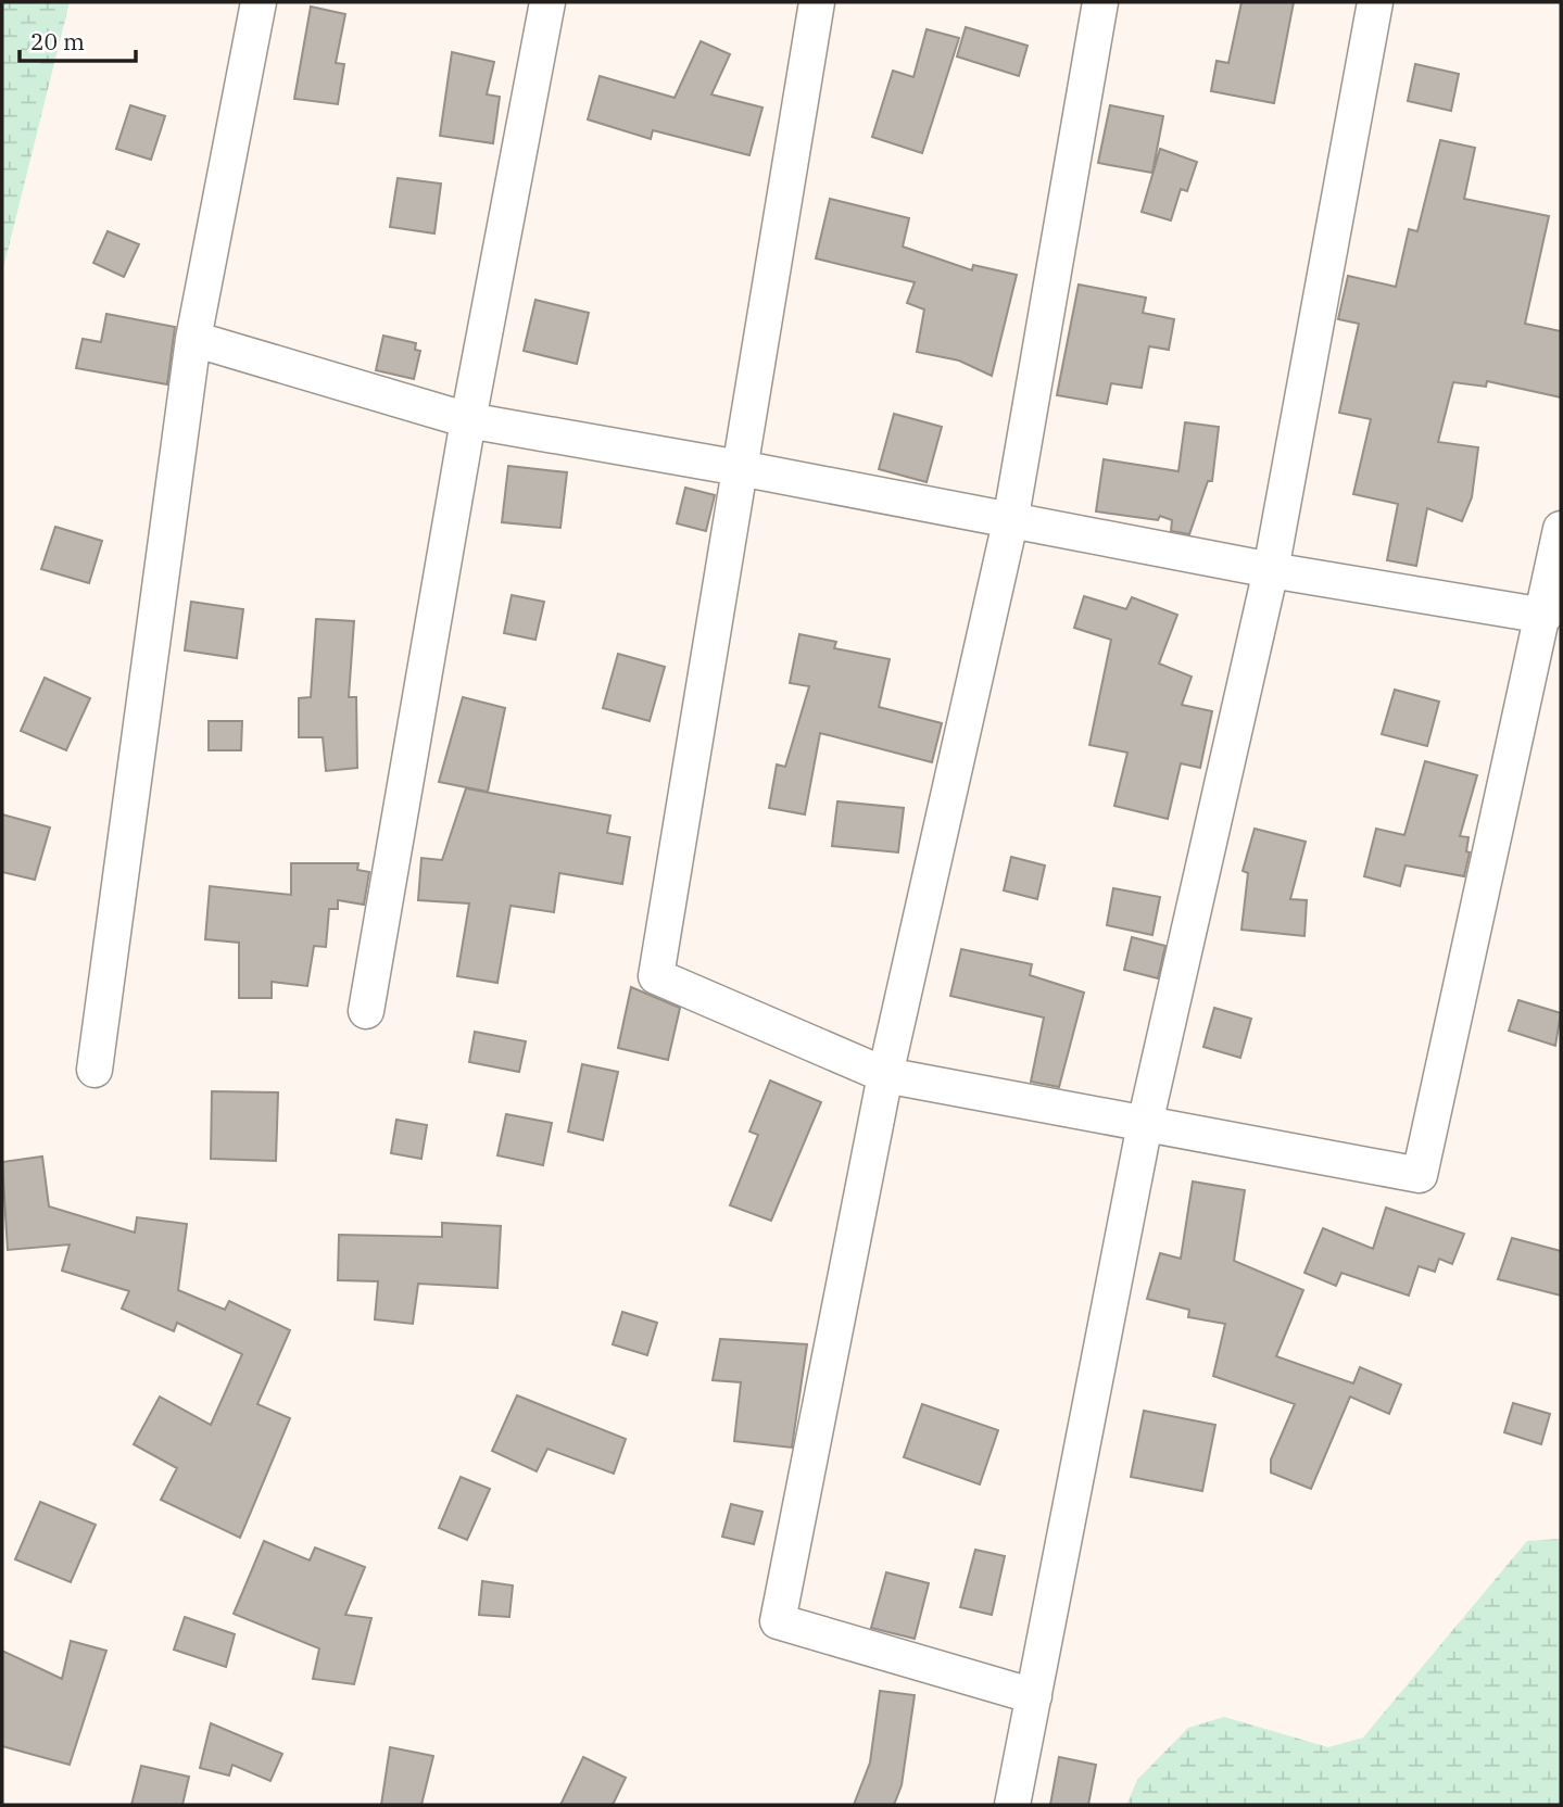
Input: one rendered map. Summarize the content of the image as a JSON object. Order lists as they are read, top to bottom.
{
  "scale_bar": "20 m"
}
